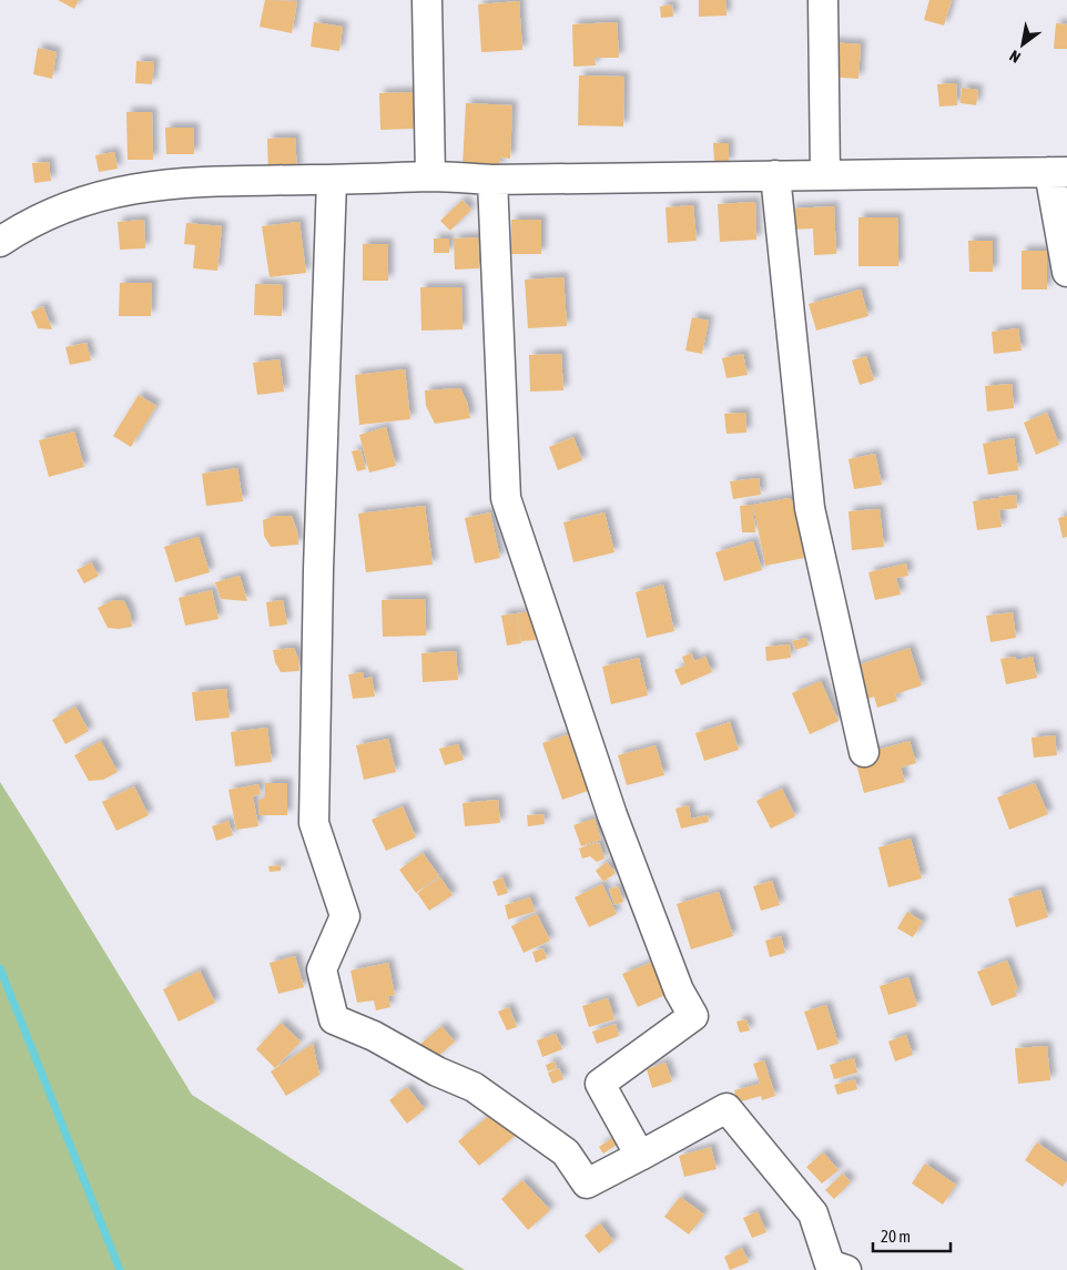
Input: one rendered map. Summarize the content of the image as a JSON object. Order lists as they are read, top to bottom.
{
  "scale_bar": "20 m",
  "north": "bottom left"
}
